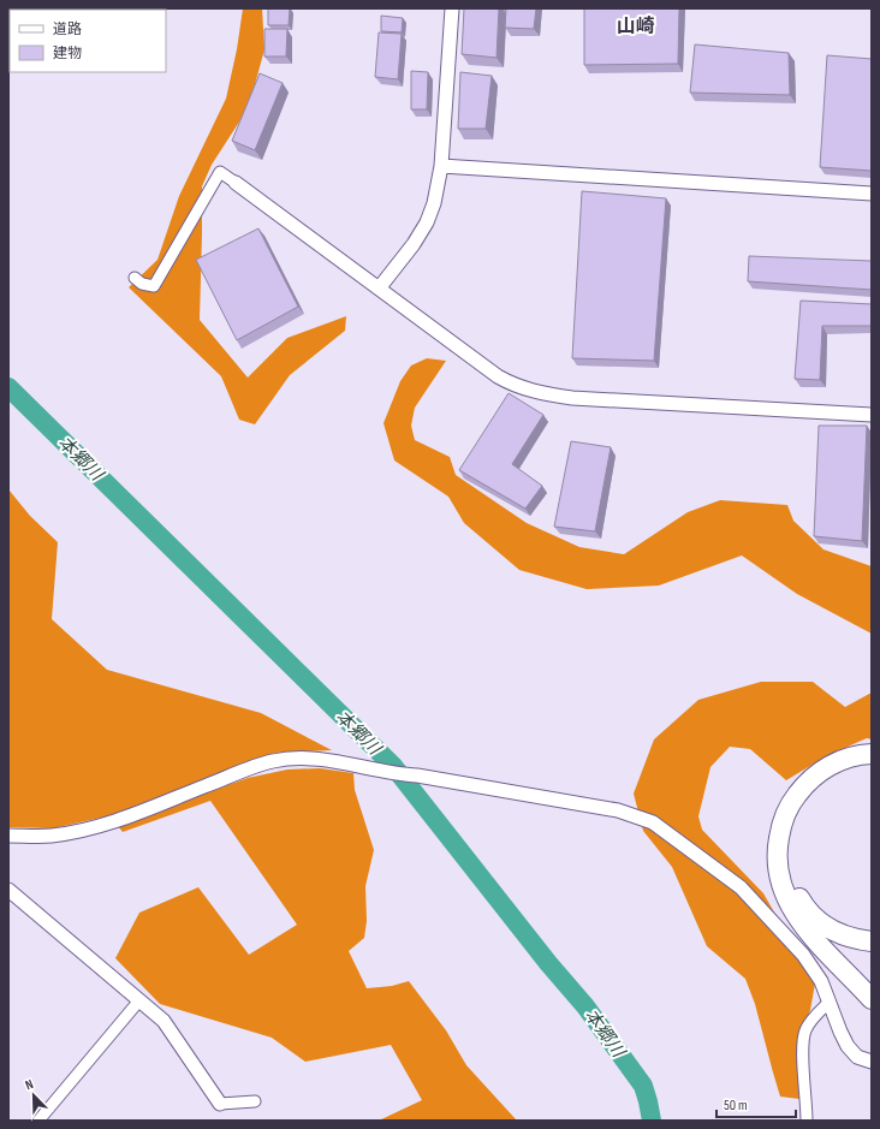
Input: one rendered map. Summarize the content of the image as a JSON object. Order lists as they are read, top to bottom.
{
  "districts": ["山崎"],
  "water": ["本郷川"],
  "legend": ["道路", "建物"],
  "scale_bar": "50 m",
  "north": "top left"
}
